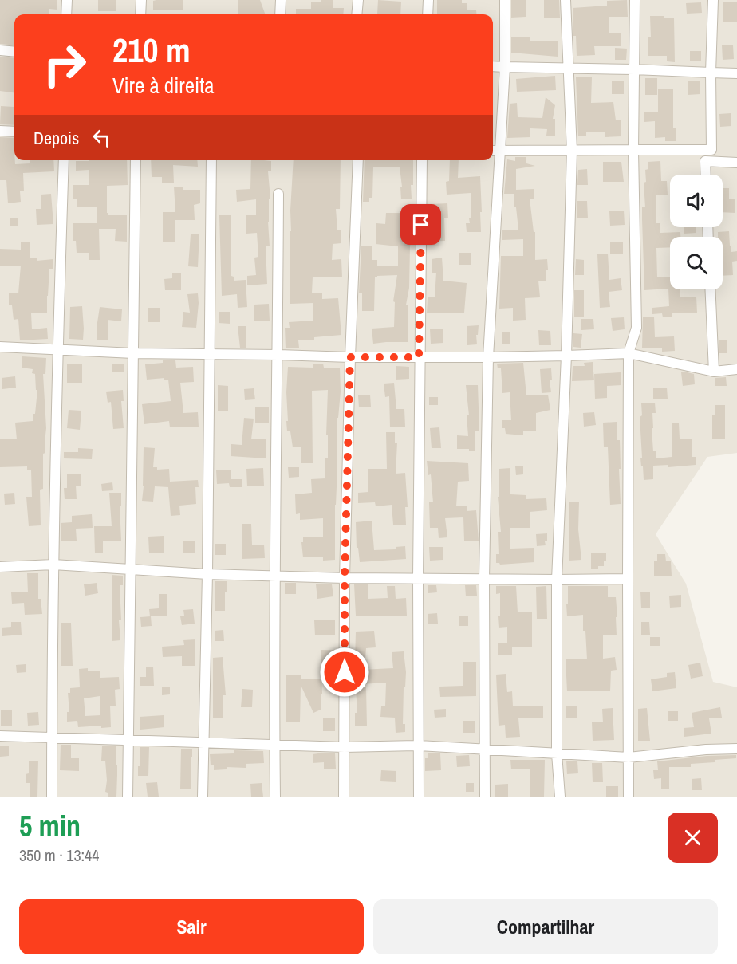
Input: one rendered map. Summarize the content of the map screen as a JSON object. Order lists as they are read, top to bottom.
{
  "page": {
    "turn": ["210 m", "Vire à direita"],
    "then": "Depois",
    "heading": ["5 min", "350 m · 13:44"],
    "buttons": ["Sair", "Compartilhar"]
  }
}
